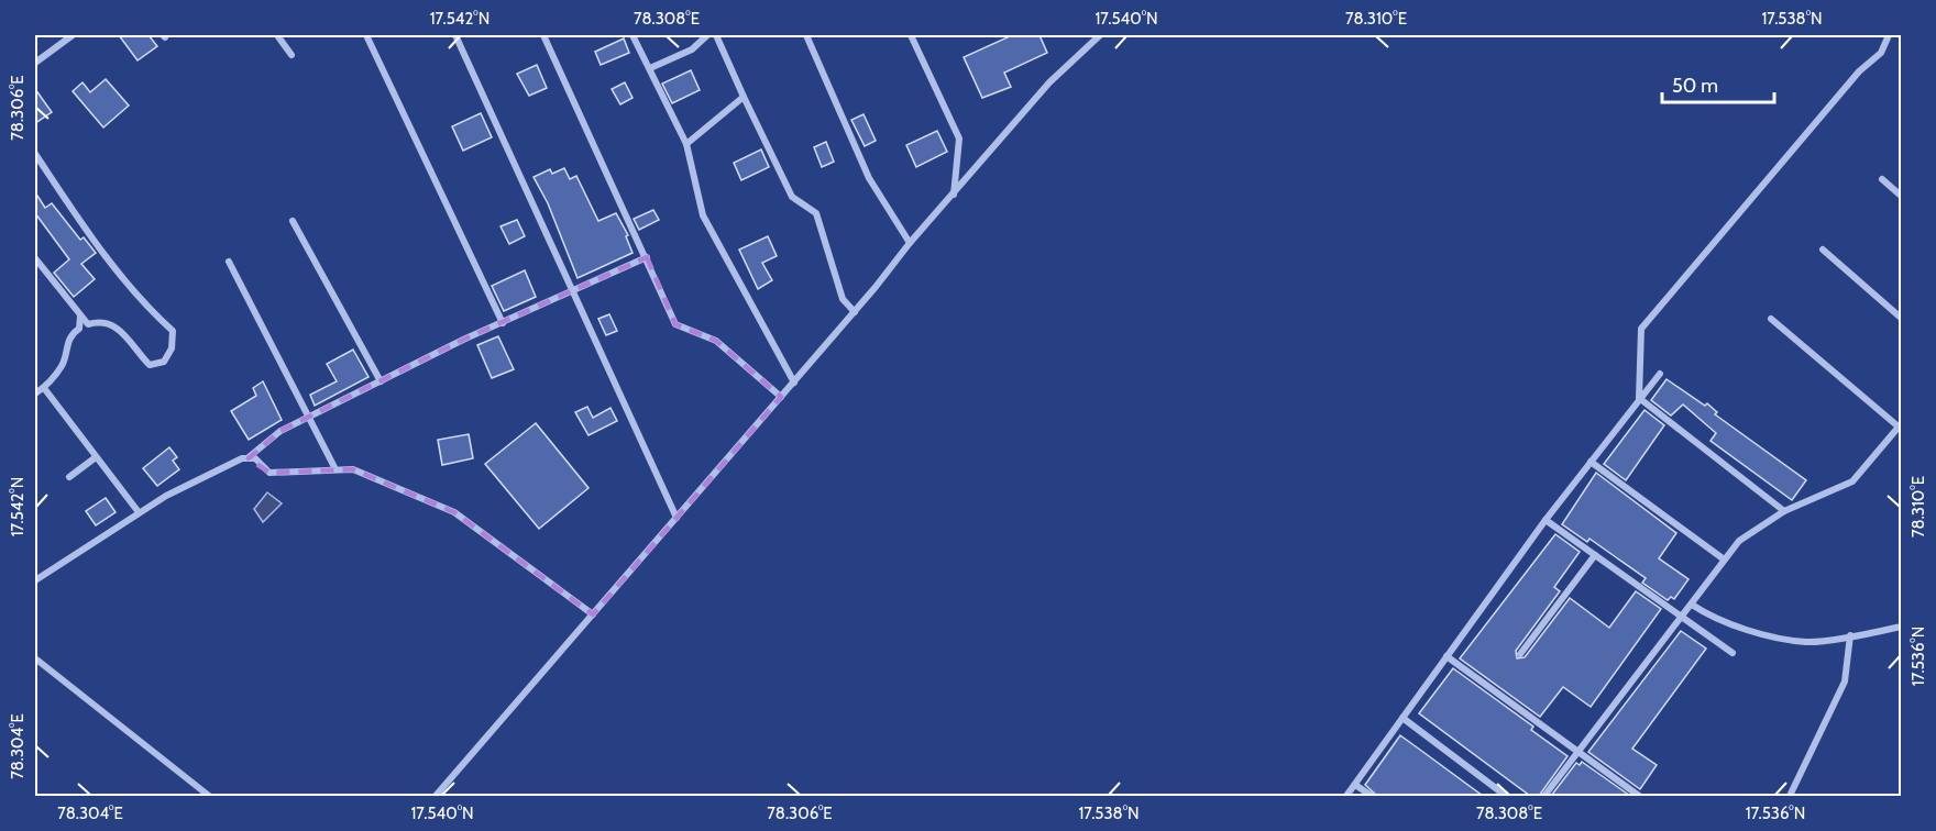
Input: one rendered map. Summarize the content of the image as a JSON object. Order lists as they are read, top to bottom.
{
  "scale_bar": "50 m",
  "coordinates": [
    "17.542°N",
    "78.308°E",
    "17.540°N",
    "78.310°E",
    "17.538°N",
    "78.306°E",
    "17.536°N",
    "78.304°E"
  ]
}
